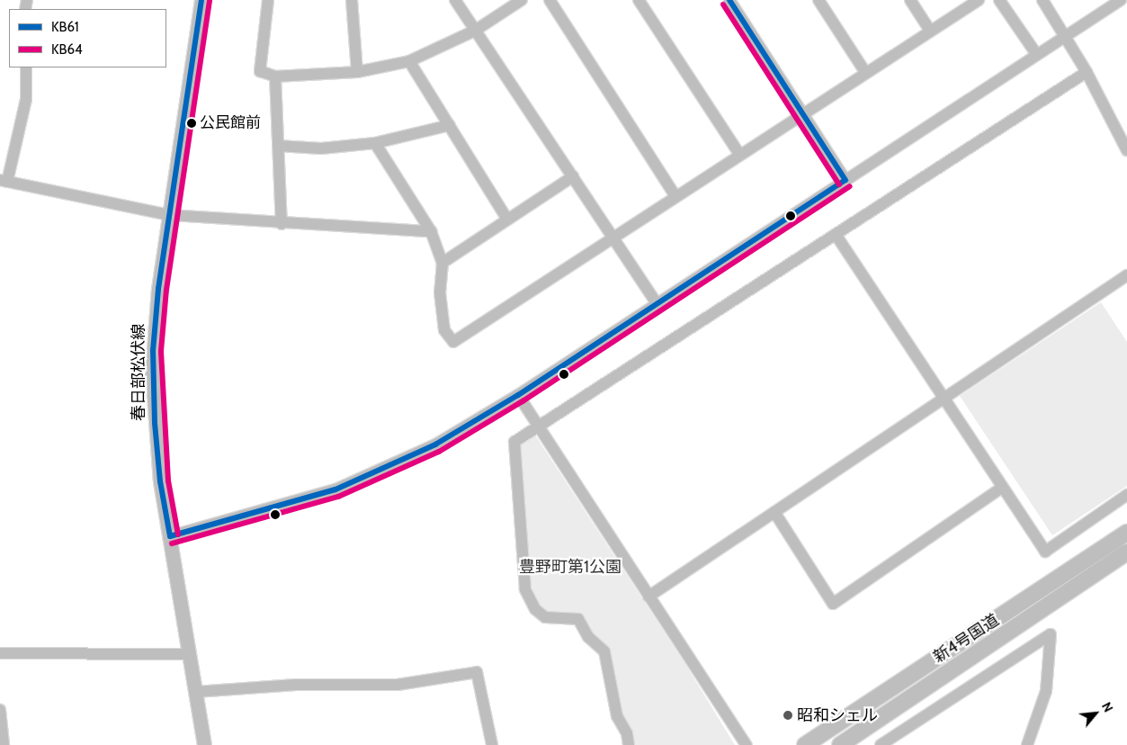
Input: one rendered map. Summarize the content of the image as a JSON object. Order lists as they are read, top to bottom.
{
  "streets": {
    "highway": ["新4号国道"],
    "main road": ["春日部松伏線"]
  },
  "parks": ["豊野町第1公園"],
  "places": ["公民館前", "昭和シェル"],
  "lines": ["transit line KB61", "transit line KB64"],
  "legend": ["KB61", "KB64"],
  "north": "top right"
}
